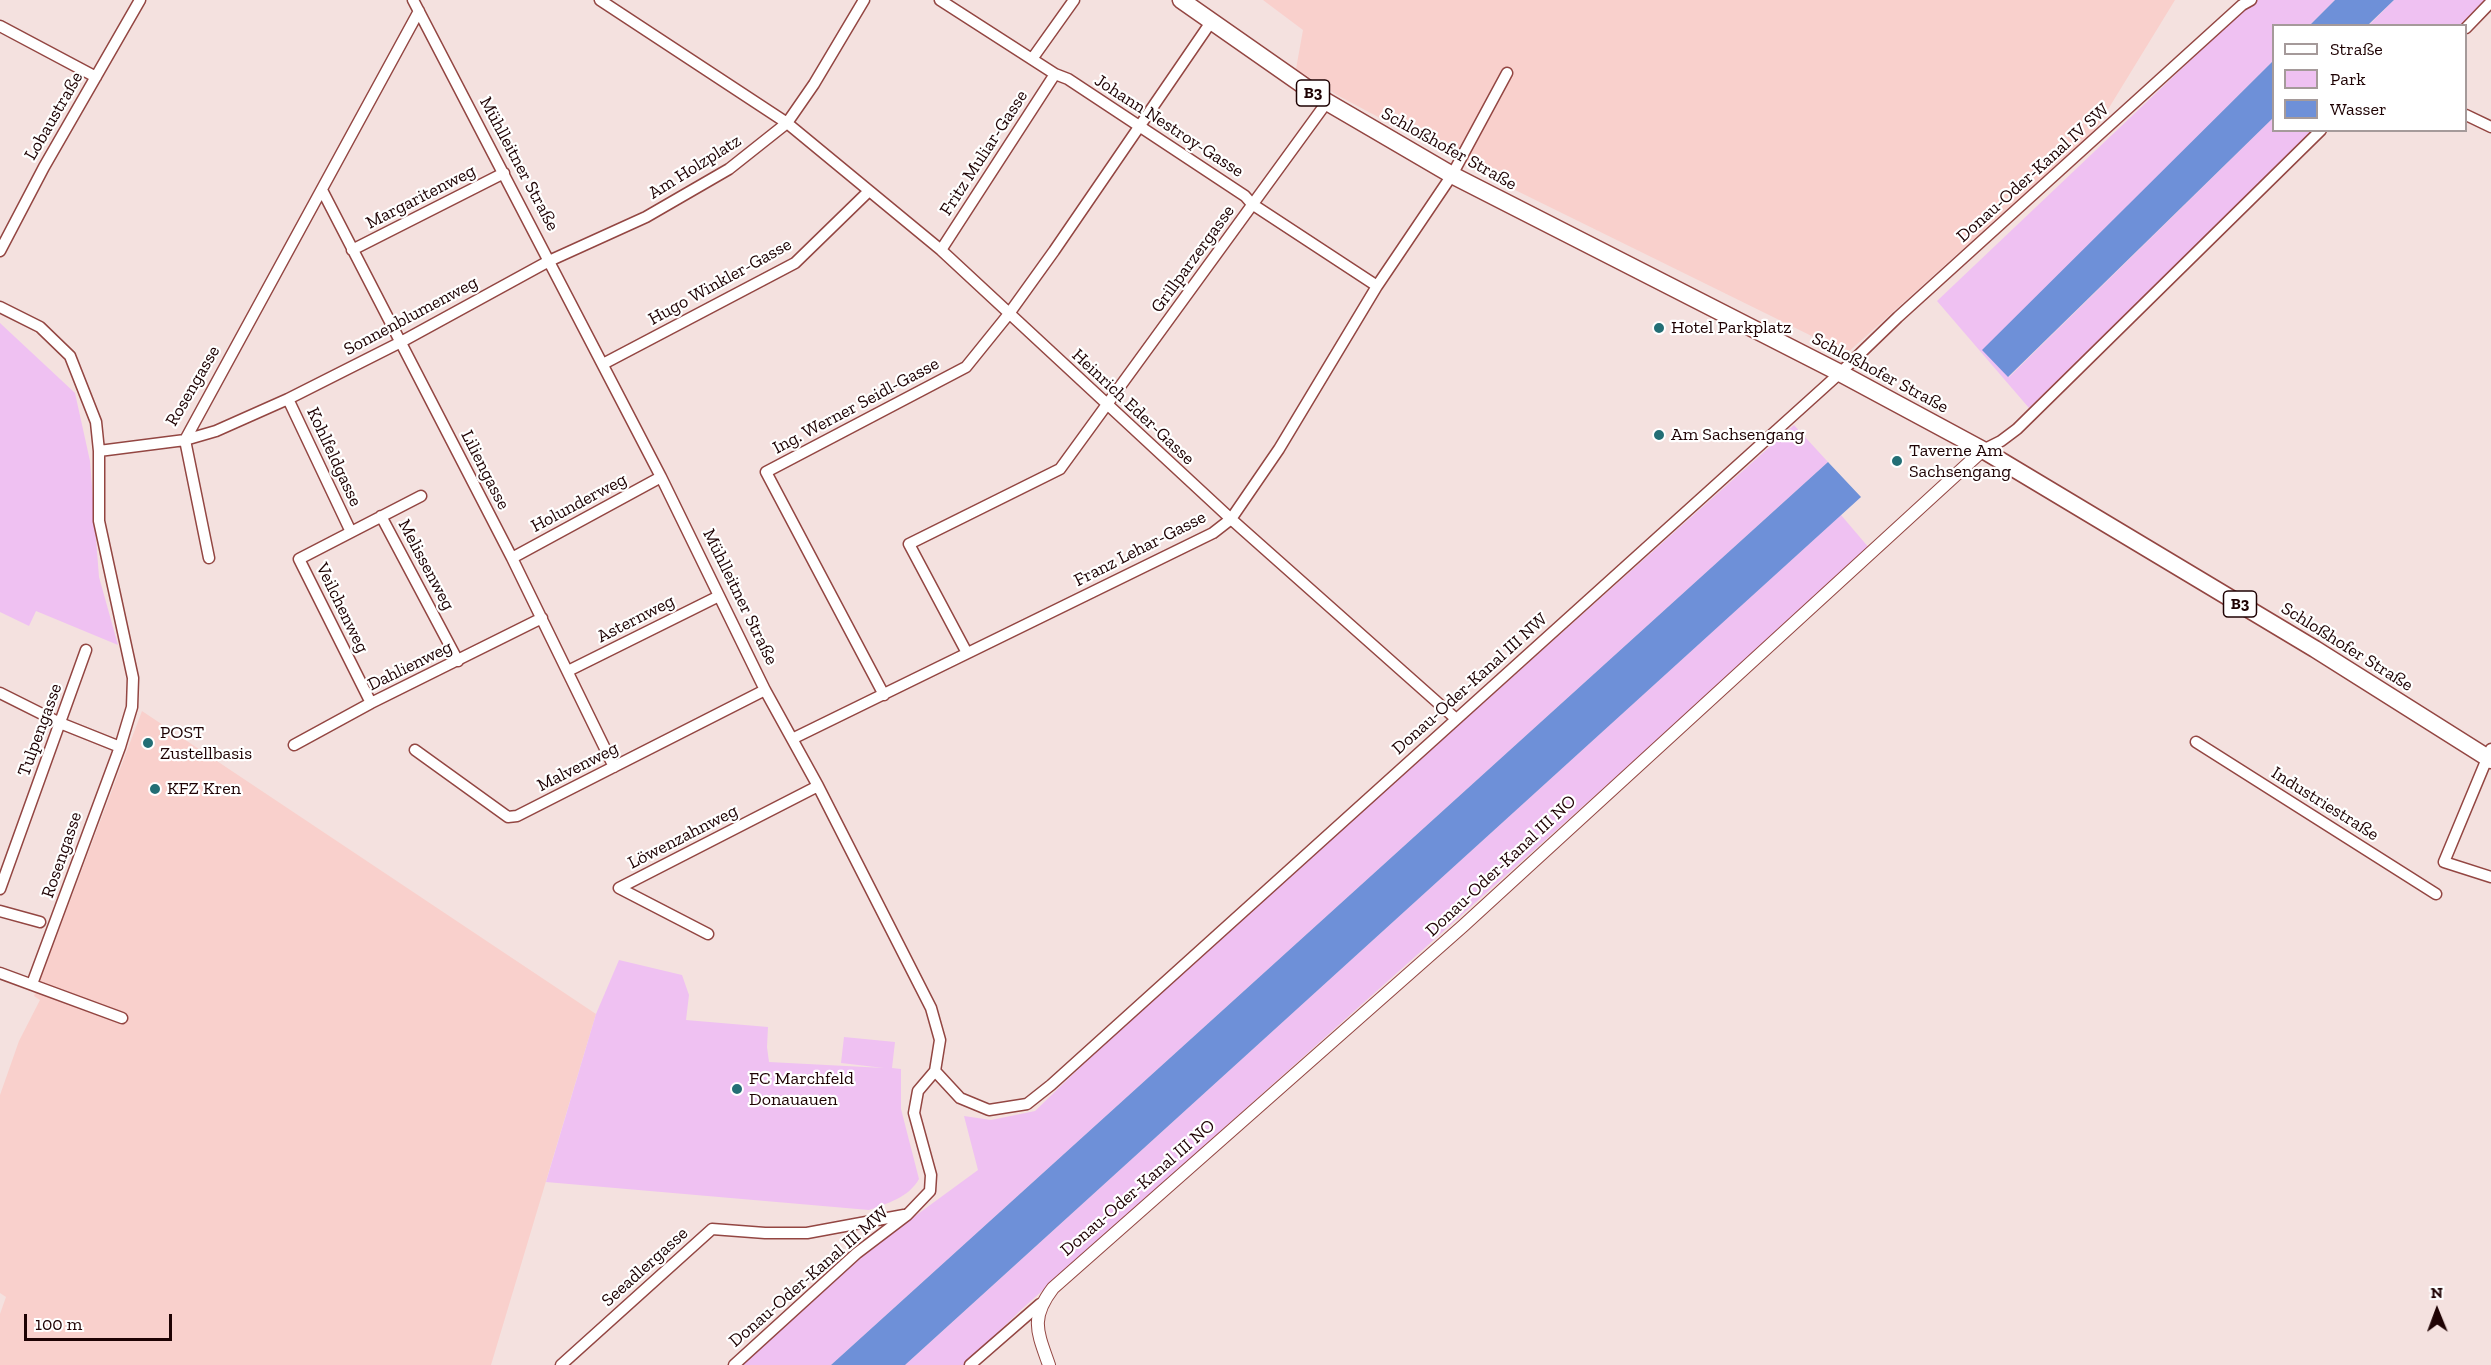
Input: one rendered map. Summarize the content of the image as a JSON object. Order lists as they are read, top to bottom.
{
  "streets": {
    "main road": ["B3", "Schloßhofer Straße"],
    "street": [
      "Lobaustraße",
      "Johann Nestroy-Gasse",
      "Fritz Muliar-Gasse",
      "Mühlleitner Straße",
      "Am Holzplatz",
      "Donau-Oder-Kanal IV SW",
      "Margaritenweg",
      "Grillparzergasse",
      "Hugo Winkler-Gasse",
      "Sonnenblumenweg",
      "Rosengasse",
      "Ing. Werner Seidl-Gasse",
      "Heinrich Eder-Gasse",
      "Kohlfeldgasse",
      "Liliengasse",
      "Holunderweg",
      "Franz Lehar-Gasse",
      "Melissenweg",
      "Veilchenweg",
      "Asternweg",
      "Dahlienweg",
      "Donau-Oder-Kanal III NW",
      "Tulpengasse",
      "Malvenweg",
      "Industriestraße",
      "Löwenzahnweg",
      "Donau-Oder-Kanal III NO",
      "Seeadlergasse",
      "Donau-Oder-Kanal III MW"
    ]
  },
  "crossings": [
    ["Johann Nestroy-Gasse", "Fritz Muliar-Gasse"],
    ["Johann Nestroy-Gasse", "Grillparzergasse"],
    ["Johann Nestroy-Gasse", "Franz Lehar-Gasse"],
    ["Schloßhofer Straße", "Donau-Oder-Kanal IV SW"],
    ["Schloßhofer Straße", "Grillparzergasse"],
    ["Schloßhofer Straße", "Franz Lehar-Gasse"],
    ["Schloßhofer Straße", "Donau-Oder-Kanal III NW"],
    ["Schloßhofer Straße", "Donau-Oder-Kanal III NO"],
    ["Fritz Muliar-Gasse", "Heinrich Eder-Gasse"],
    ["Mühlleitner Straße", "Am Holzplatz"],
    ["Mühlleitner Straße", "Margaritenweg"],
    ["Mühlleitner Straße", "Hugo Winkler-Gasse"],
    ["Mühlleitner Straße", "Sonnenblumenweg"],
    ["Mühlleitner Straße", "Rosengasse"],
    ["Mühlleitner Straße", "Holunderweg"],
    ["Mühlleitner Straße", "Franz Lehar-Gasse"],
    ["Mühlleitner Straße", "Asternweg"],
    ["Mühlleitner Straße", "Donau-Oder-Kanal III NW"],
    ["Mühlleitner Straße", "Malvenweg"],
    ["Mühlleitner Straße", "Löwenzahnweg"],
    ["Mühlleitner Straße", "Seeadlergasse"],
    ["Mühlleitner Straße", "Donau-Oder-Kanal III MW"],
    ["Am Holzplatz", "Sonnenblumenweg"],
    ["Am Holzplatz", "Heinrich Eder-Gasse"],
    ["Donau-Oder-Kanal IV SW", "Donau-Oder-Kanal III NW"],
    ["Margaritenweg", "Liliengasse"],
    ["Grillparzergasse", "Heinrich Eder-Gasse"],
    ["Grillparzergasse", "Franz Lehar-Gasse"],
    ["Hugo Winkler-Gasse", "Heinrich Eder-Gasse"],
    ["Sonnenblumenweg", "Kohlfeldgasse"],
    ["Sonnenblumenweg", "Liliengasse"],
    ["Rosengasse", "Kohlfeldgasse"],
    ["Rosengasse", "Liliengasse"],
    ["Ing. Werner Seidl-Gasse", "Heinrich Eder-Gasse"],
    ["Ing. Werner Seidl-Gasse", "Franz Lehar-Gasse"],
    ["Heinrich Eder-Gasse", "Franz Lehar-Gasse"],
    ["Heinrich Eder-Gasse", "Donau-Oder-Kanal III NW"],
    ["Kohlfeldgasse", "Veilchenweg"],
    ["Liliengasse", "Holunderweg"],
    ["Liliengasse", "Asternweg"],
    ["Liliengasse", "Dahlienweg"],
    ["Liliengasse", "Malvenweg"],
    ["Melissenweg", "Dahlienweg"],
    ["Veilchenweg", "Dahlienweg"],
    ["Seeadlergasse", "Donau-Oder-Kanal III MW"]
  ],
  "places": [
    "Hotel Parkplatz",
    "Am Sachsengang",
    "Taverne Am Sachsengang",
    "POST Zustellbasis",
    "KFZ Kren",
    "FC Marchfeld Donauauen"
  ],
  "legend": ["Straße", "Park", "Wasser"],
  "scale_bar": "100 m",
  "north": "top"
}
